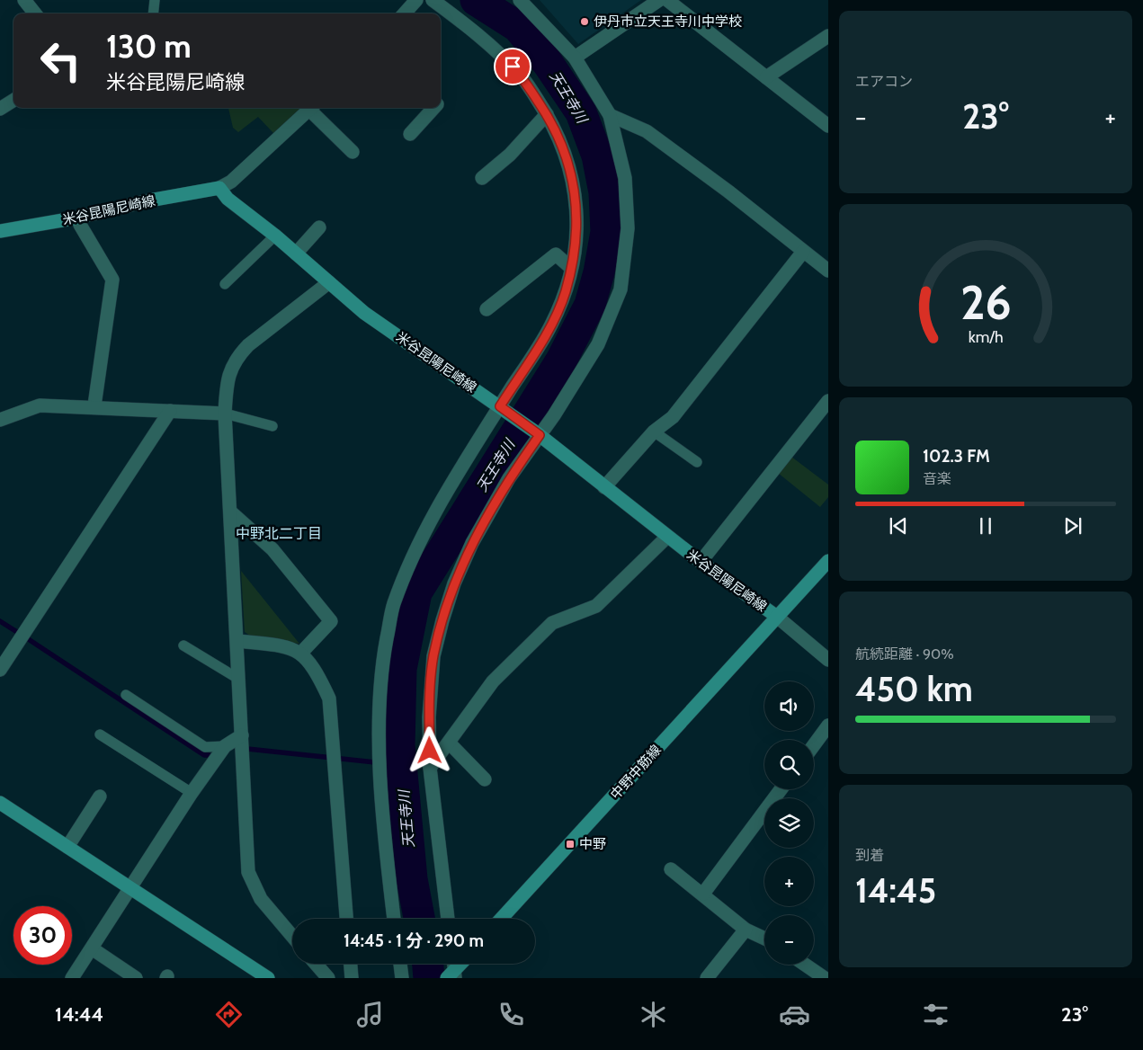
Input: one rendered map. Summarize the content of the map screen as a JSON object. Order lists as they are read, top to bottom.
{
  "streets": {
    "main road": ["米谷昆陽尼崎線", "中野中筋線"]
  },
  "crossings": [
    ["米谷昆陽尼崎線", "中野中筋線"]
  ],
  "districts": ["中野北二丁目"],
  "water": ["天王寺川"],
  "places": {
    "other": ["伊丹市立天王寺川中学校"],
    "transit": ["中野"]
  },
  "page": {
    "tile": [
      "エアコン",
      ["航続距離 · 90%", "450 km"],
      ["到着", "14:45"]
    ],
    "turn": ["130 m", "米谷昆陽尼崎線"],
    "heat": ["−", "23°", "+"],
    "song": ["102.3 FM", "音楽"],
    "map_buttons": ["+", "−"],
    "limit": "30",
    "trip": "14:45 · 1 分 · 290 m",
    "tabs": ["14:44", "23°"],
    "gauge": ["26", "km/h"]
  }
}
